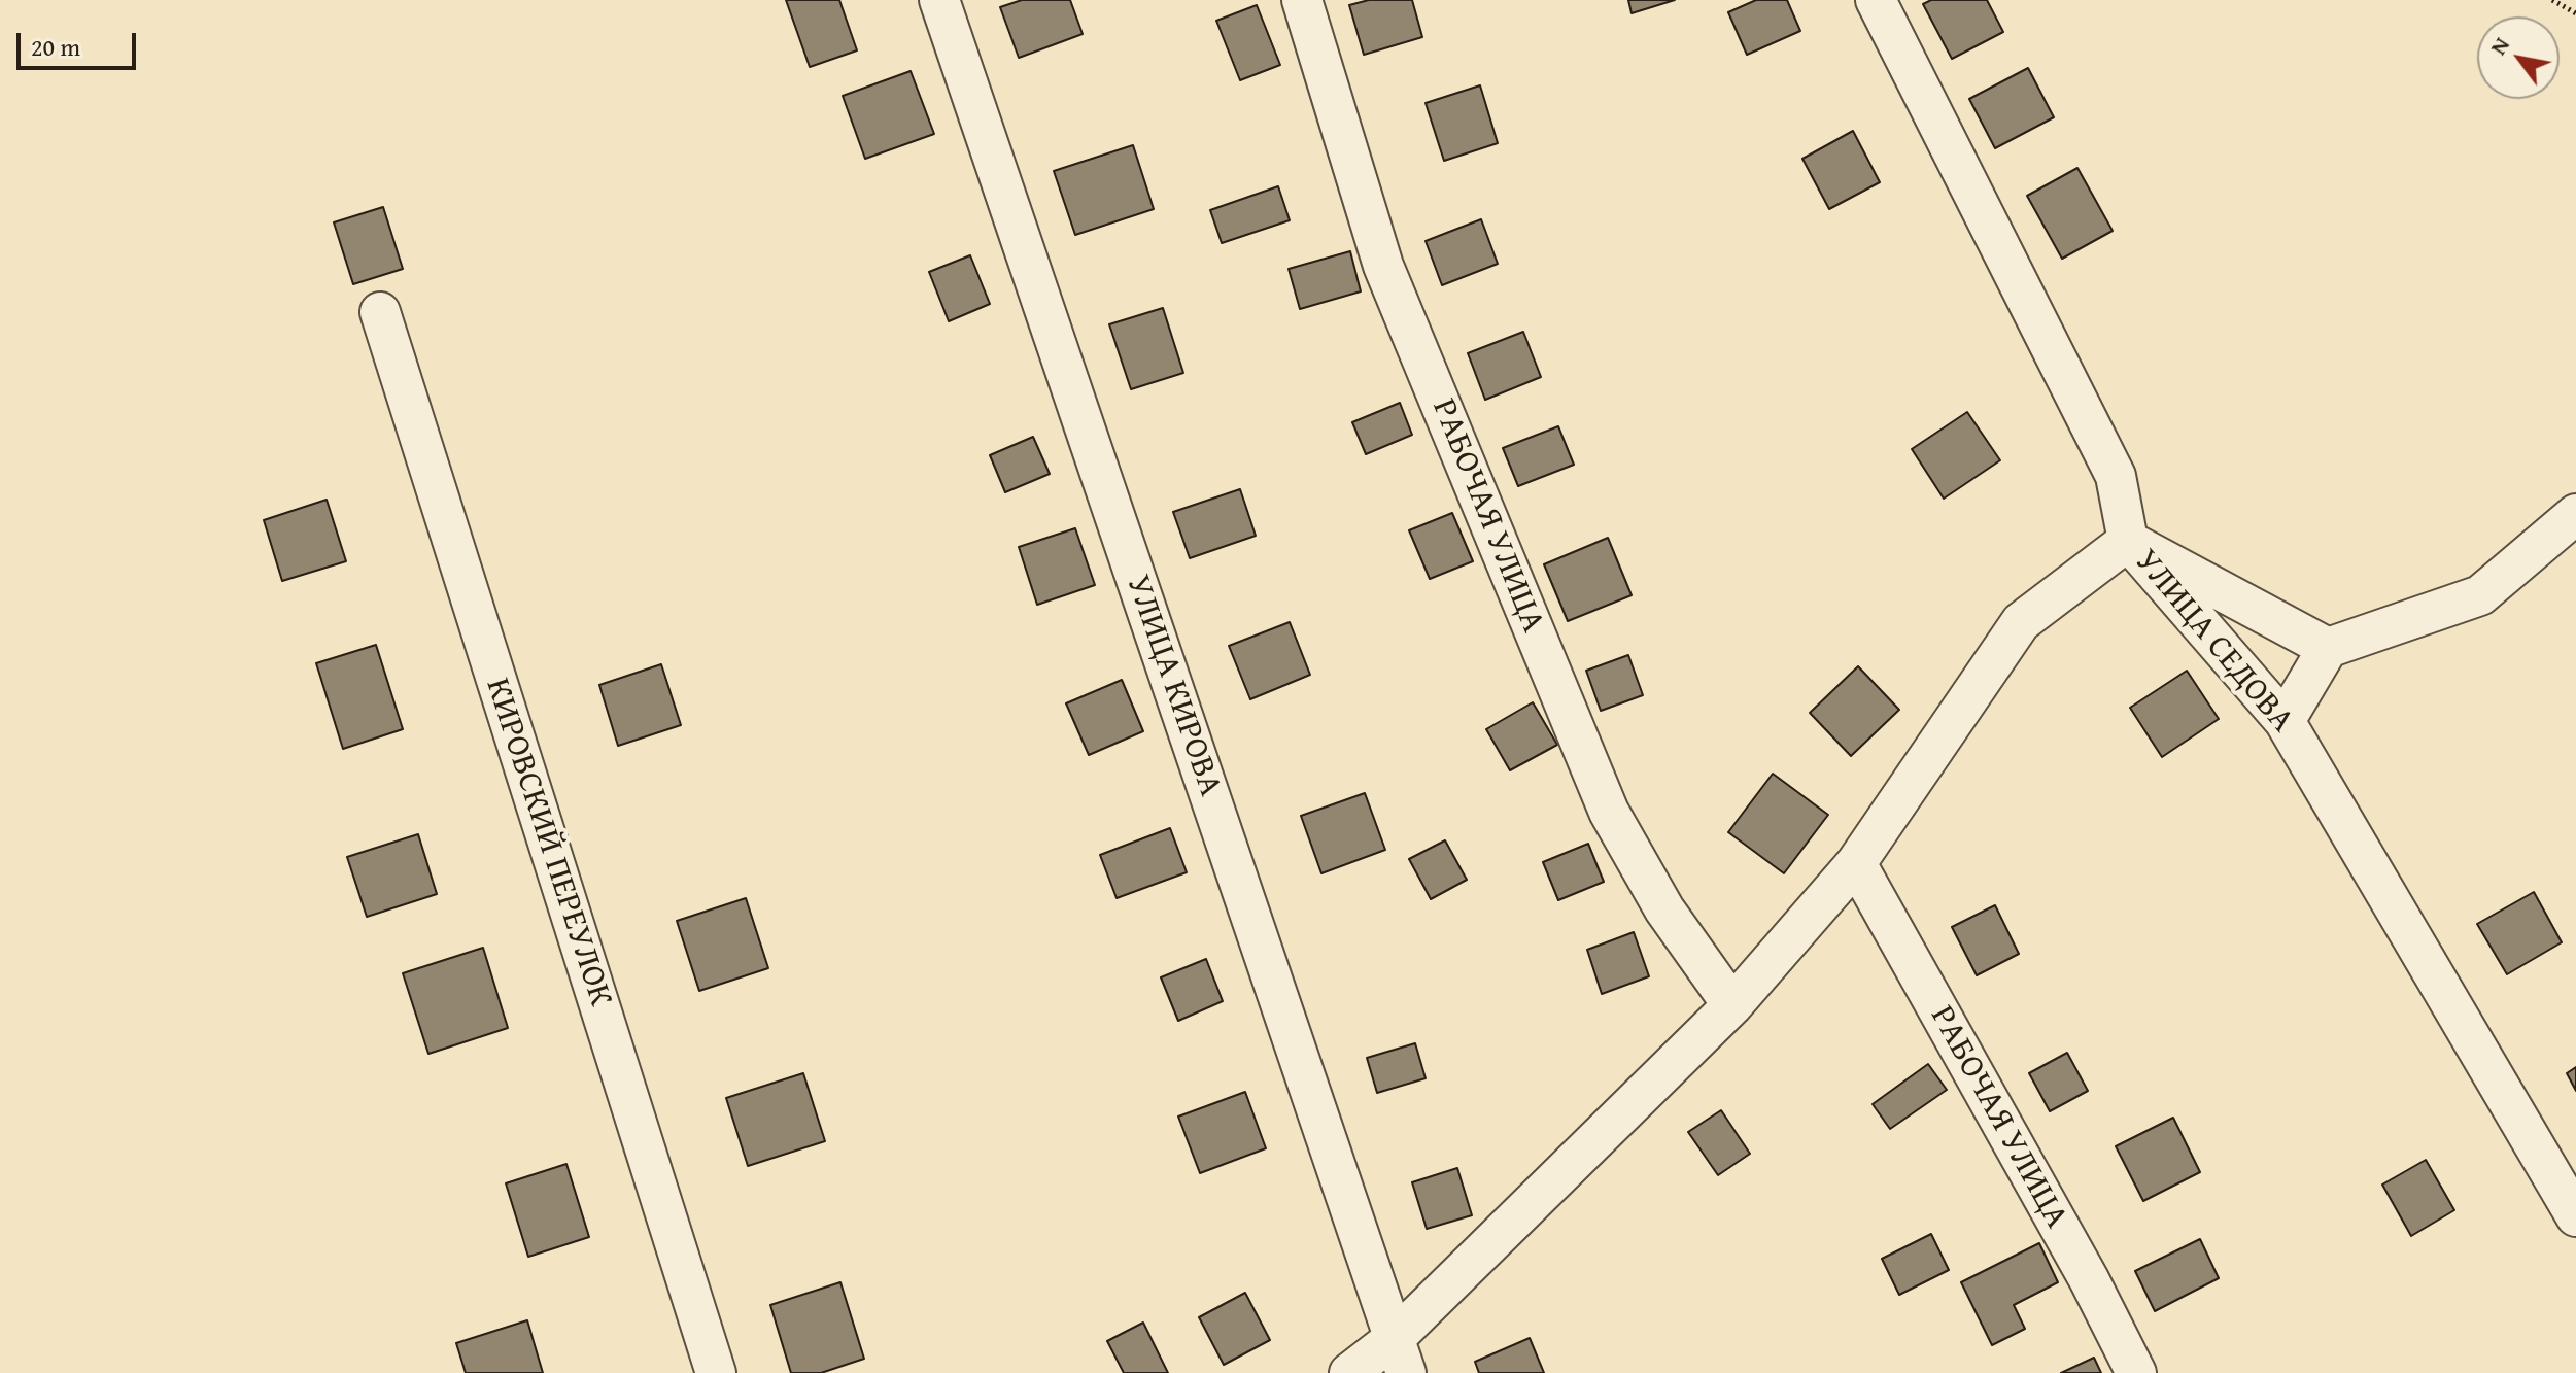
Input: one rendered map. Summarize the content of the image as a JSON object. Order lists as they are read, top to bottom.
{
  "streets": {
    "street": [
      "РАБОЧАЯ УЛИЦА",
      "УЛИЦА СЕДОВА",
      "УЛИЦА КИРОВА",
      "КИРОВСКИЙ ПЕРЕУЛОК"
    ]
  },
  "scale_bar": "20 m",
  "north": "top left"
}
